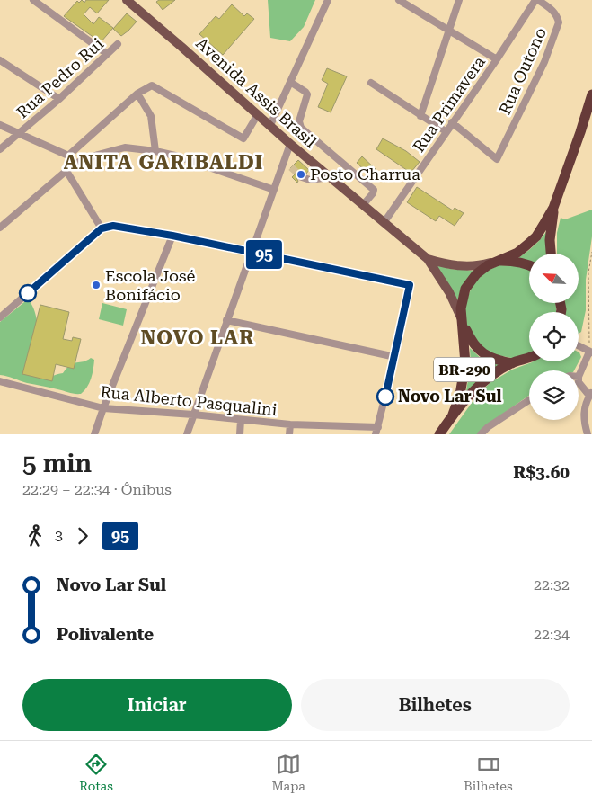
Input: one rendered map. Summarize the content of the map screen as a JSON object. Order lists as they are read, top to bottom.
{
  "streets": {
    "highway": ["BR-290"],
    "main road": ["Avenida Assis Brasil"],
    "street": [
      "Rua Outono",
      "Rua Pedro Rui",
      "Rua Primavera",
      "Rua Alberto Pasqualini"
    ]
  },
  "crossings": [
    ["Rua Outono", "Rua Primavera"],
    ["Avenida Assis Brasil", "Rua Primavera"],
    ["Avenida Assis Brasil", "BR-290"]
  ],
  "districts": ["ANITA GARIBALDI", "NOVO LAR"],
  "places": ["Posto Charrua", "Escola José Bonifácio", "Novo Lar Sul"],
  "lines": ["bus line 95"],
  "north": "top left",
  "page": {
    "on_map": "95",
    "heading": ["5 min", "22:29 – 22:34 · Ônibus", "R$3.60"],
    "legs": ["3", "95"],
    "list": [
      {
        "name": "Novo Lar Sul",
        "value": "22:32"
      },
      {
        "name": "Polivalente",
        "value": "22:34"
      }
    ],
    "buttons": ["Iniciar", "Bilhetes"],
    "tabs": ["Rotas", "Mapa", "Bilhetes"]
  }
}
